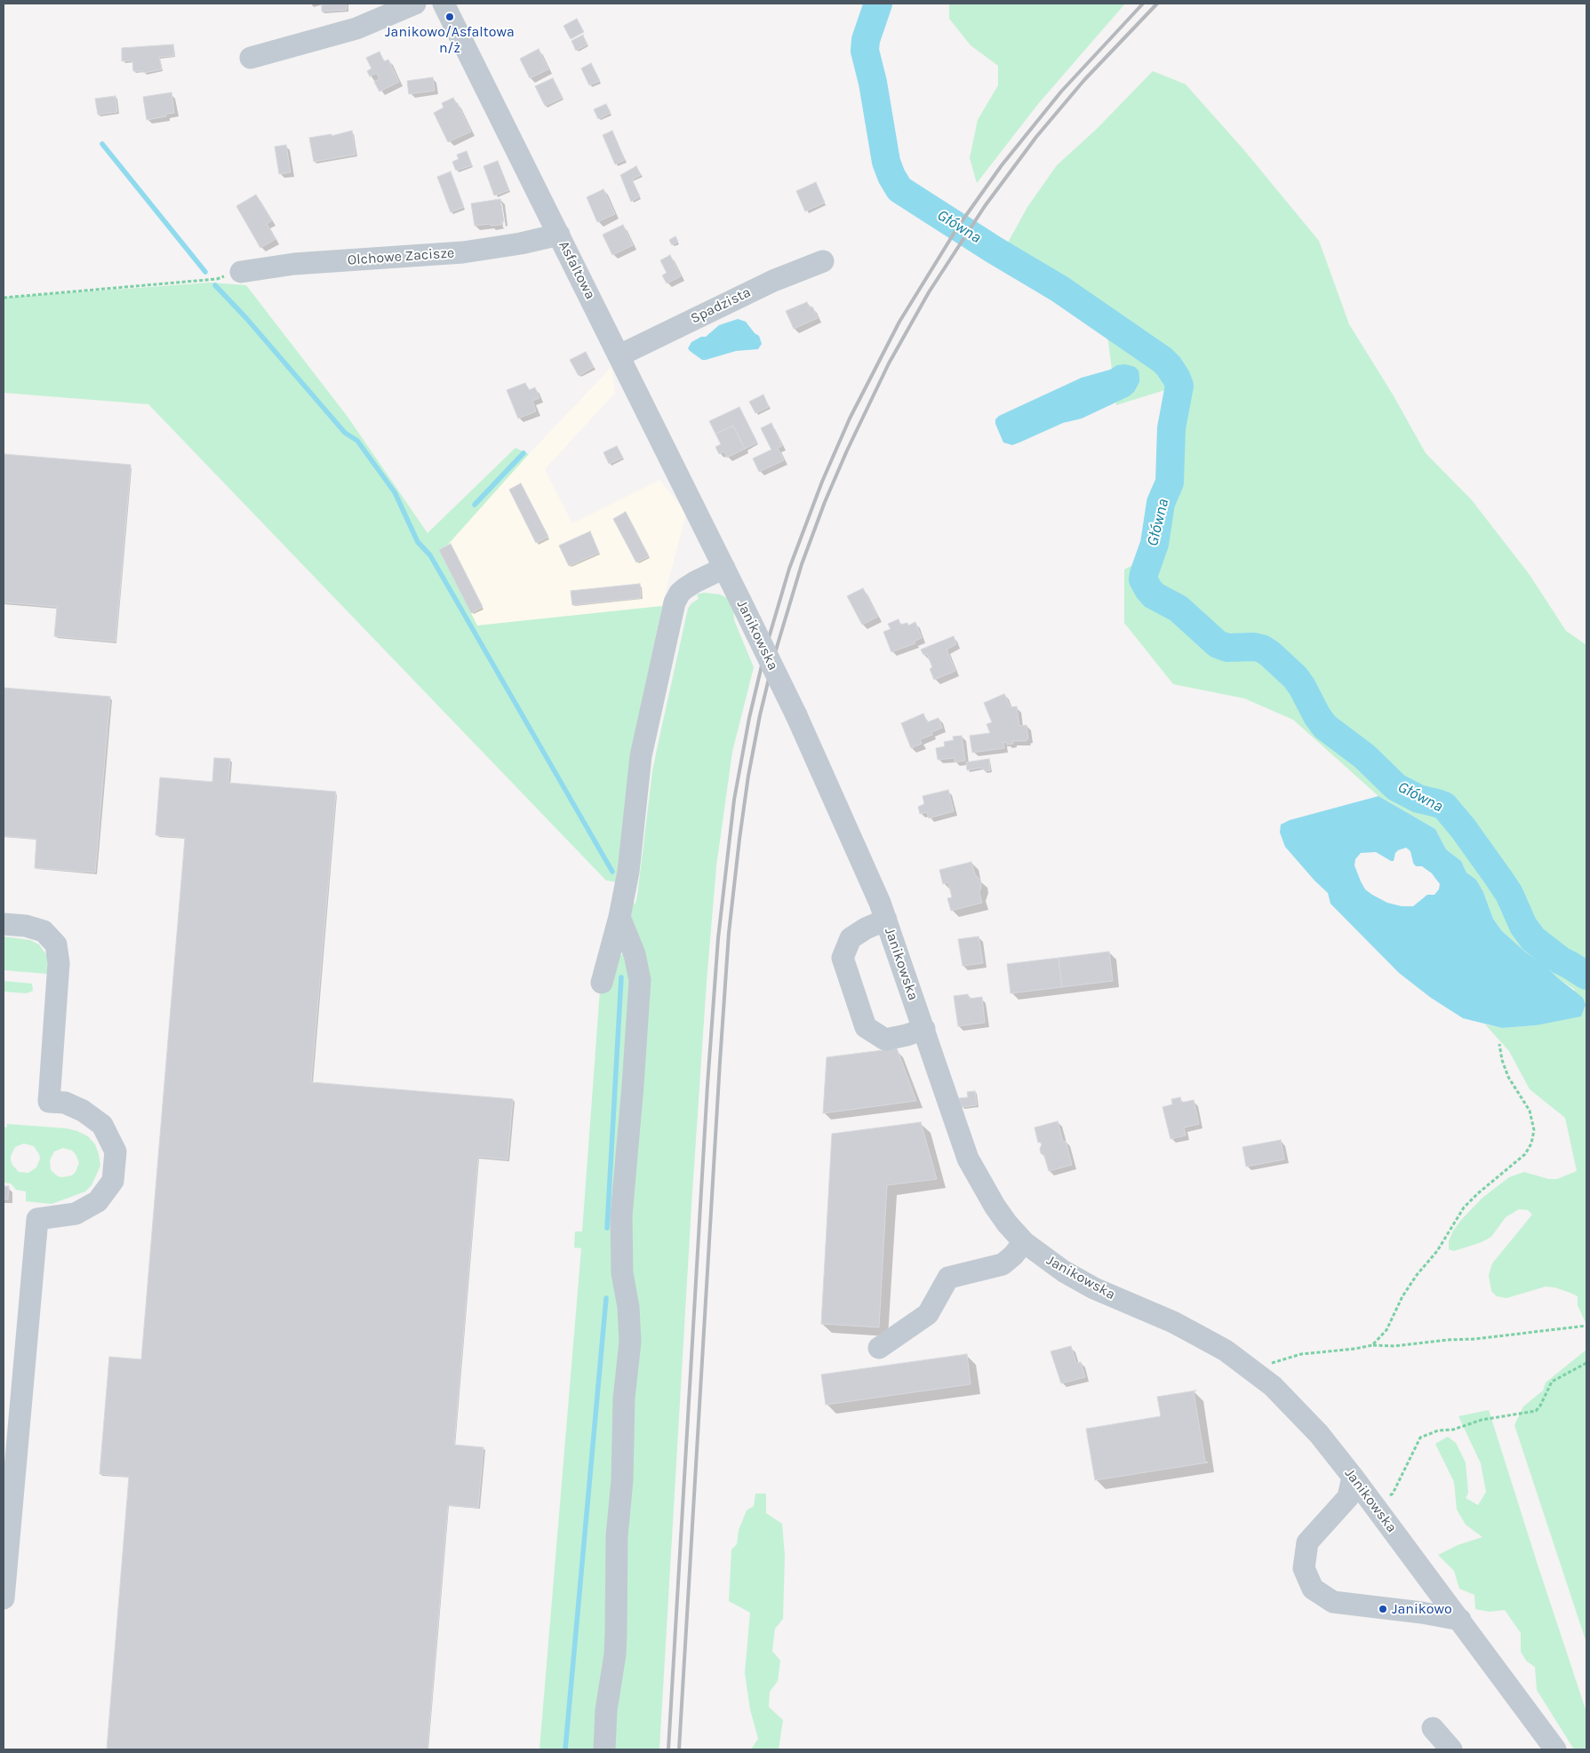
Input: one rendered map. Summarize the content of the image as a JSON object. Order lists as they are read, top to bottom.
{
  "streets": {
    "street": [
      "Olchowe Zacisze",
      "Asfaltowa",
      "Spadzista",
      "Janikowska"
    ]
  },
  "crossings": [
    ["Olchowe Zacisze", "Asfaltowa"],
    ["Asfaltowa", "Spadzista"],
    ["Asfaltowa", "Janikowska"]
  ],
  "water": ["Główna"],
  "places": ["Janikowo/Asfaltowa n/ż", "Janikowo"]
}
